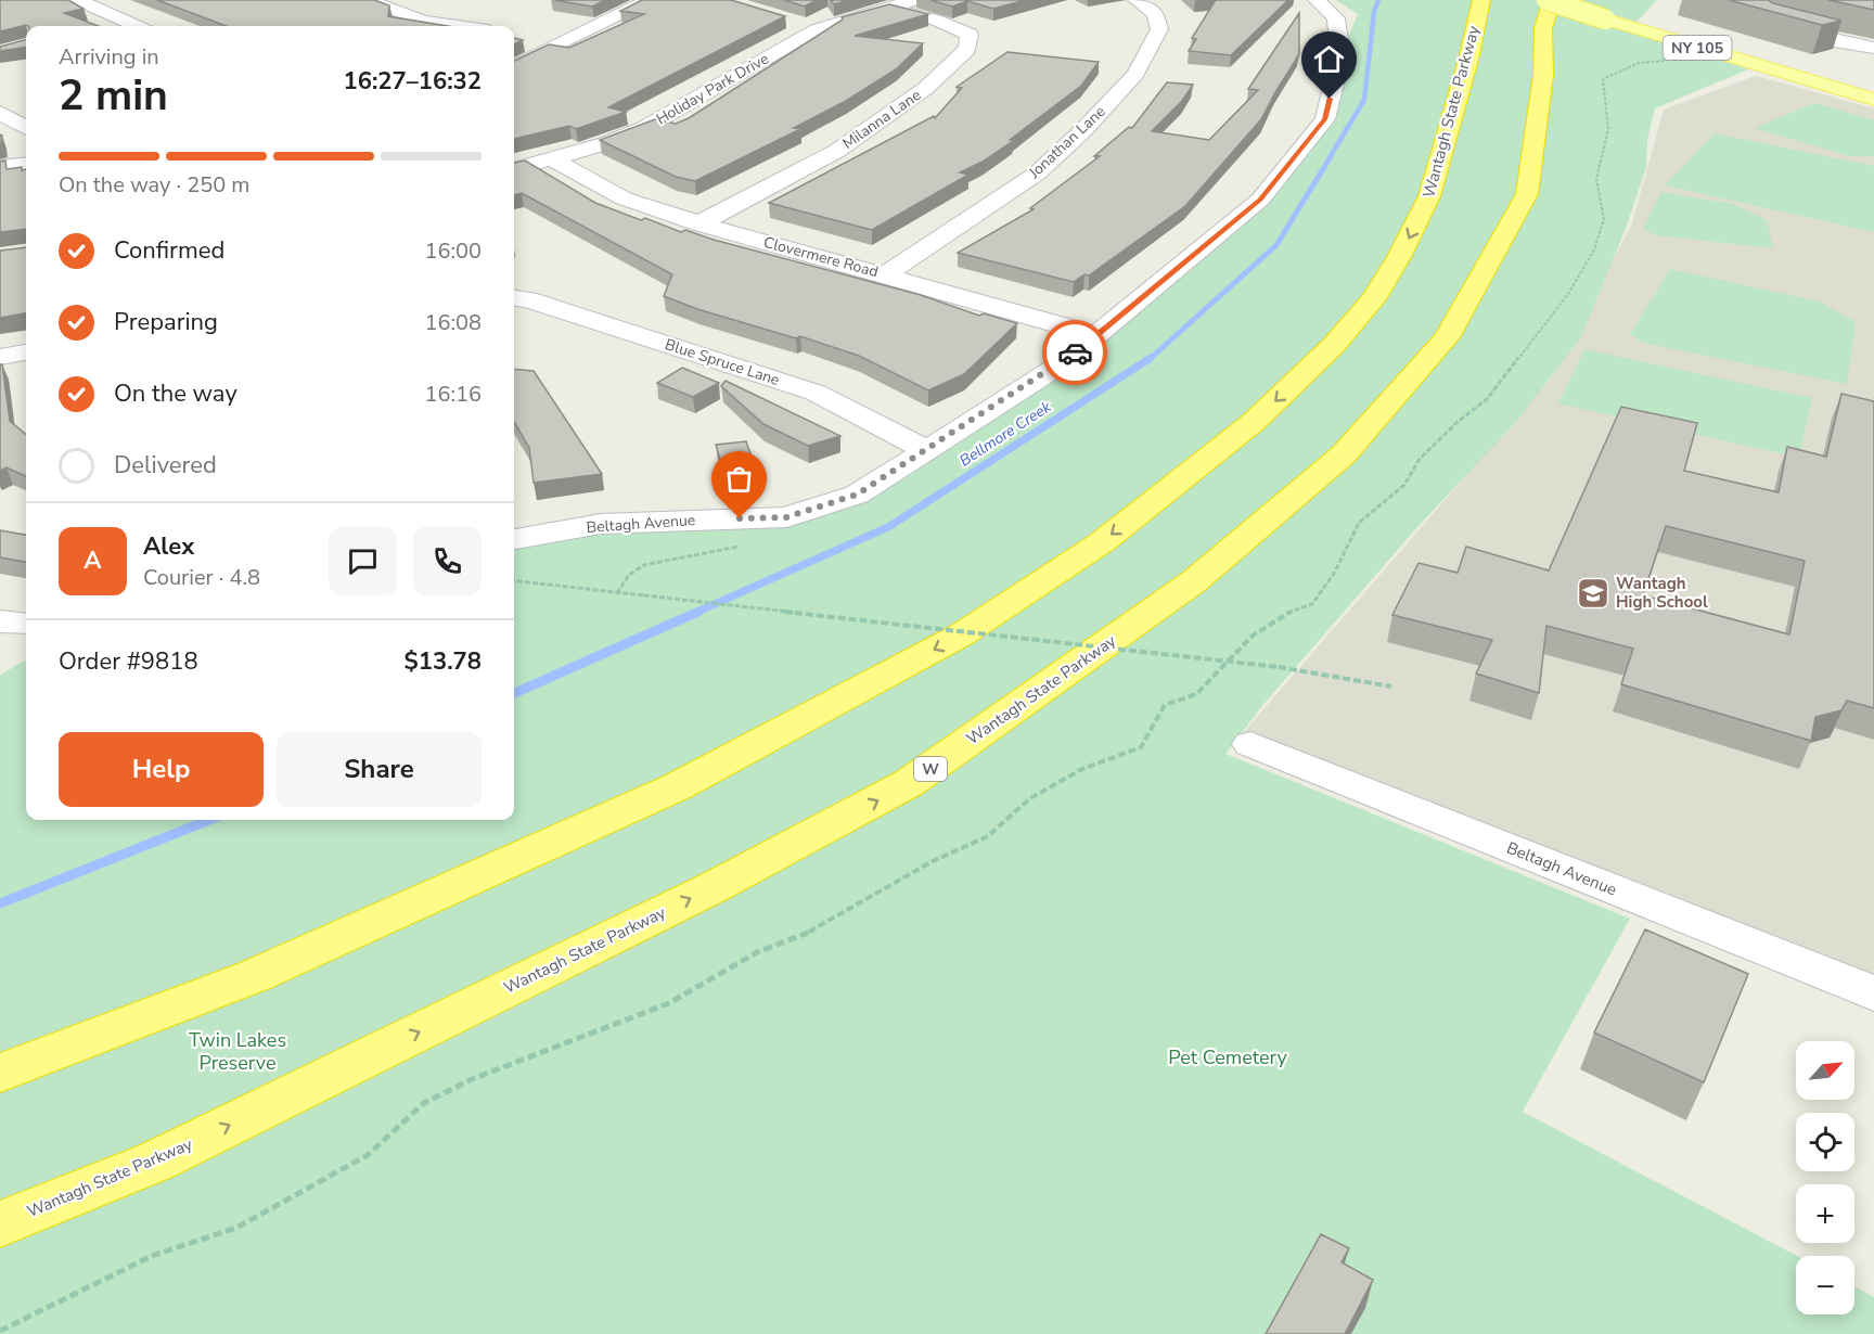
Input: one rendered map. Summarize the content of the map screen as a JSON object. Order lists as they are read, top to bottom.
{
  "streets": {
    "highway": ["Wantagh State Parkway", "W"],
    "main road": ["NY 105"],
    "street": [
      "Holiday Park Drive",
      "Milanna Lane",
      "Jonathan Lane",
      "Clovermere Road",
      "Blue Spruce Lane",
      "Beltagh Avenue"
    ]
  },
  "crossings": [
    ["Holiday Park Drive", "Milanna Lane"],
    ["Holiday Park Drive", "Clovermere Road"],
    ["Milanna Lane", "Clovermere Road"],
    ["Jonathan Lane", "Clovermere Road"],
    ["Clovermere Road", "Beltagh Avenue"],
    ["Blue Spruce Lane", "Beltagh Avenue"]
  ],
  "water": ["Bellmore Creek"],
  "parks": ["Twin Lakes Preserve", "Pet Cemetery"],
  "places": {
    "school or university": ["Wantagh High School"]
  },
  "north": "top right",
  "page": {
    "heading": ["2 min", "Arriving in", "16:27–16:32"],
    "panel": [
      "Alex",
      "Courier · 4.8",
      "Order #9818",
      "$13.78"
    ],
    "bar": "On the way · 250 m",
    "list": [
      ["Confirmed", "16:00"],
      ["Preparing", "16:08"],
      ["On the way", "16:16"],
      "Delivered"
    ],
    "round": "A",
    "buttons": ["Help", "Share"],
    "map_buttons": ["+", "−"]
  }
}
